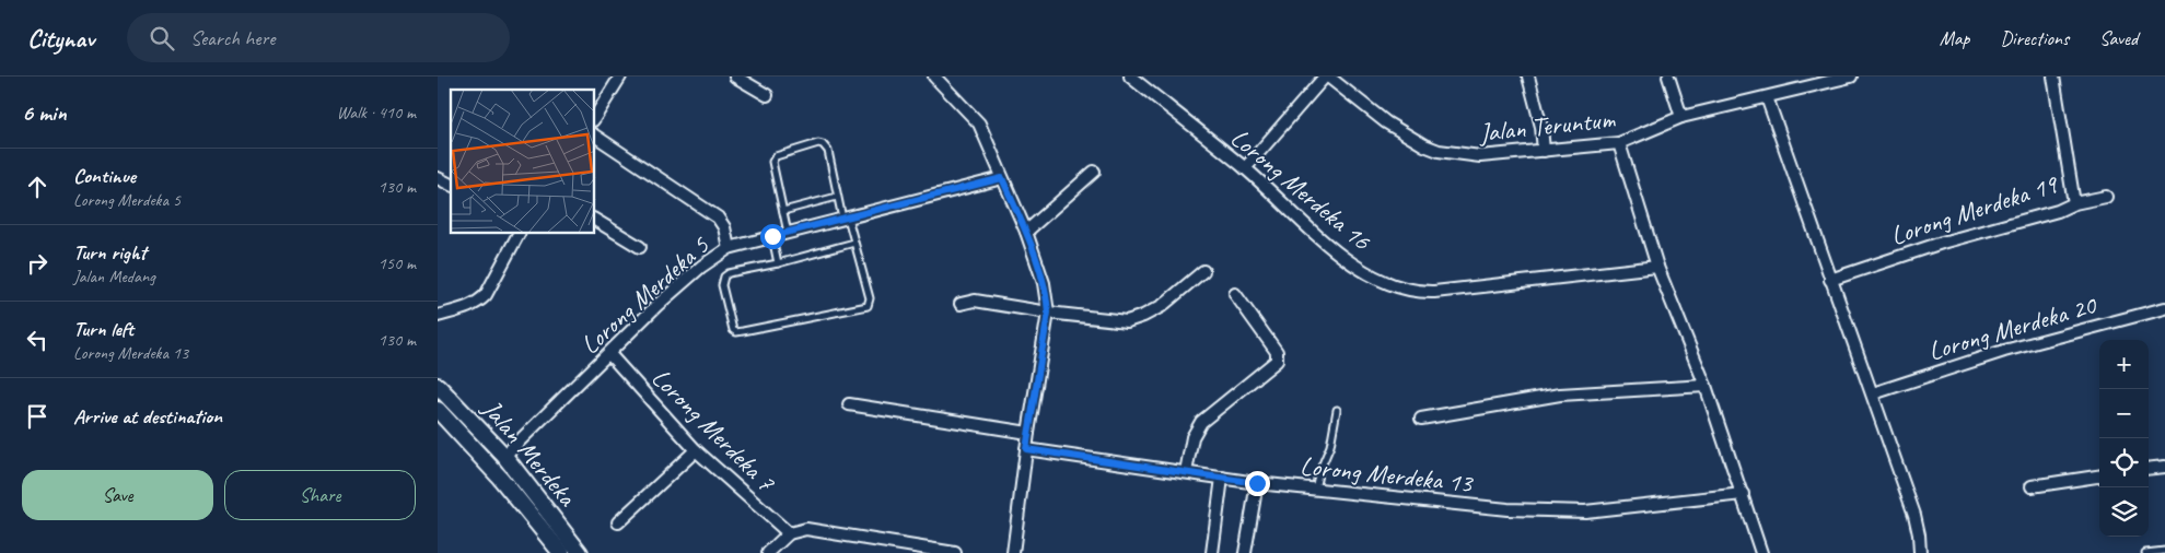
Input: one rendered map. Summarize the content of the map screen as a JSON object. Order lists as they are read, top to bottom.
{
  "streets": {
    "main road": ["Jalan Merdeka"],
    "street": [
      "Jalan Teruntum",
      "Lorong Merdeka 16",
      "Lorong Merdeka 19",
      "Lorong Merdeka 5",
      "Lorong Merdeka 20",
      "Lorong Merdeka 7",
      "Lorong Merdeka 13"
    ]
  },
  "crossings": [
    ["Lorong Merdeka 5", "Lorong Merdeka 7"],
    ["Lorong Merdeka 5", "Jalan Merdeka"]
  ],
  "page": {
    "header": "Citynav",
    "search": "Search here",
    "nav": ["Map", "Directions", "Saved"],
    "heading": ["6 min", "Walk · 410 m"],
    "list": [
      ["Continue", "Lorong Merdeka 5", "130 m"],
      ["Turn right", "Jalan Medang", "150 m"],
      ["Turn left", "Lorong Merdeka 13", "130 m"],
      "Arrive at destination"
    ],
    "map_buttons": ["+", "−"],
    "buttons": ["Save", "Share"]
  }
}
